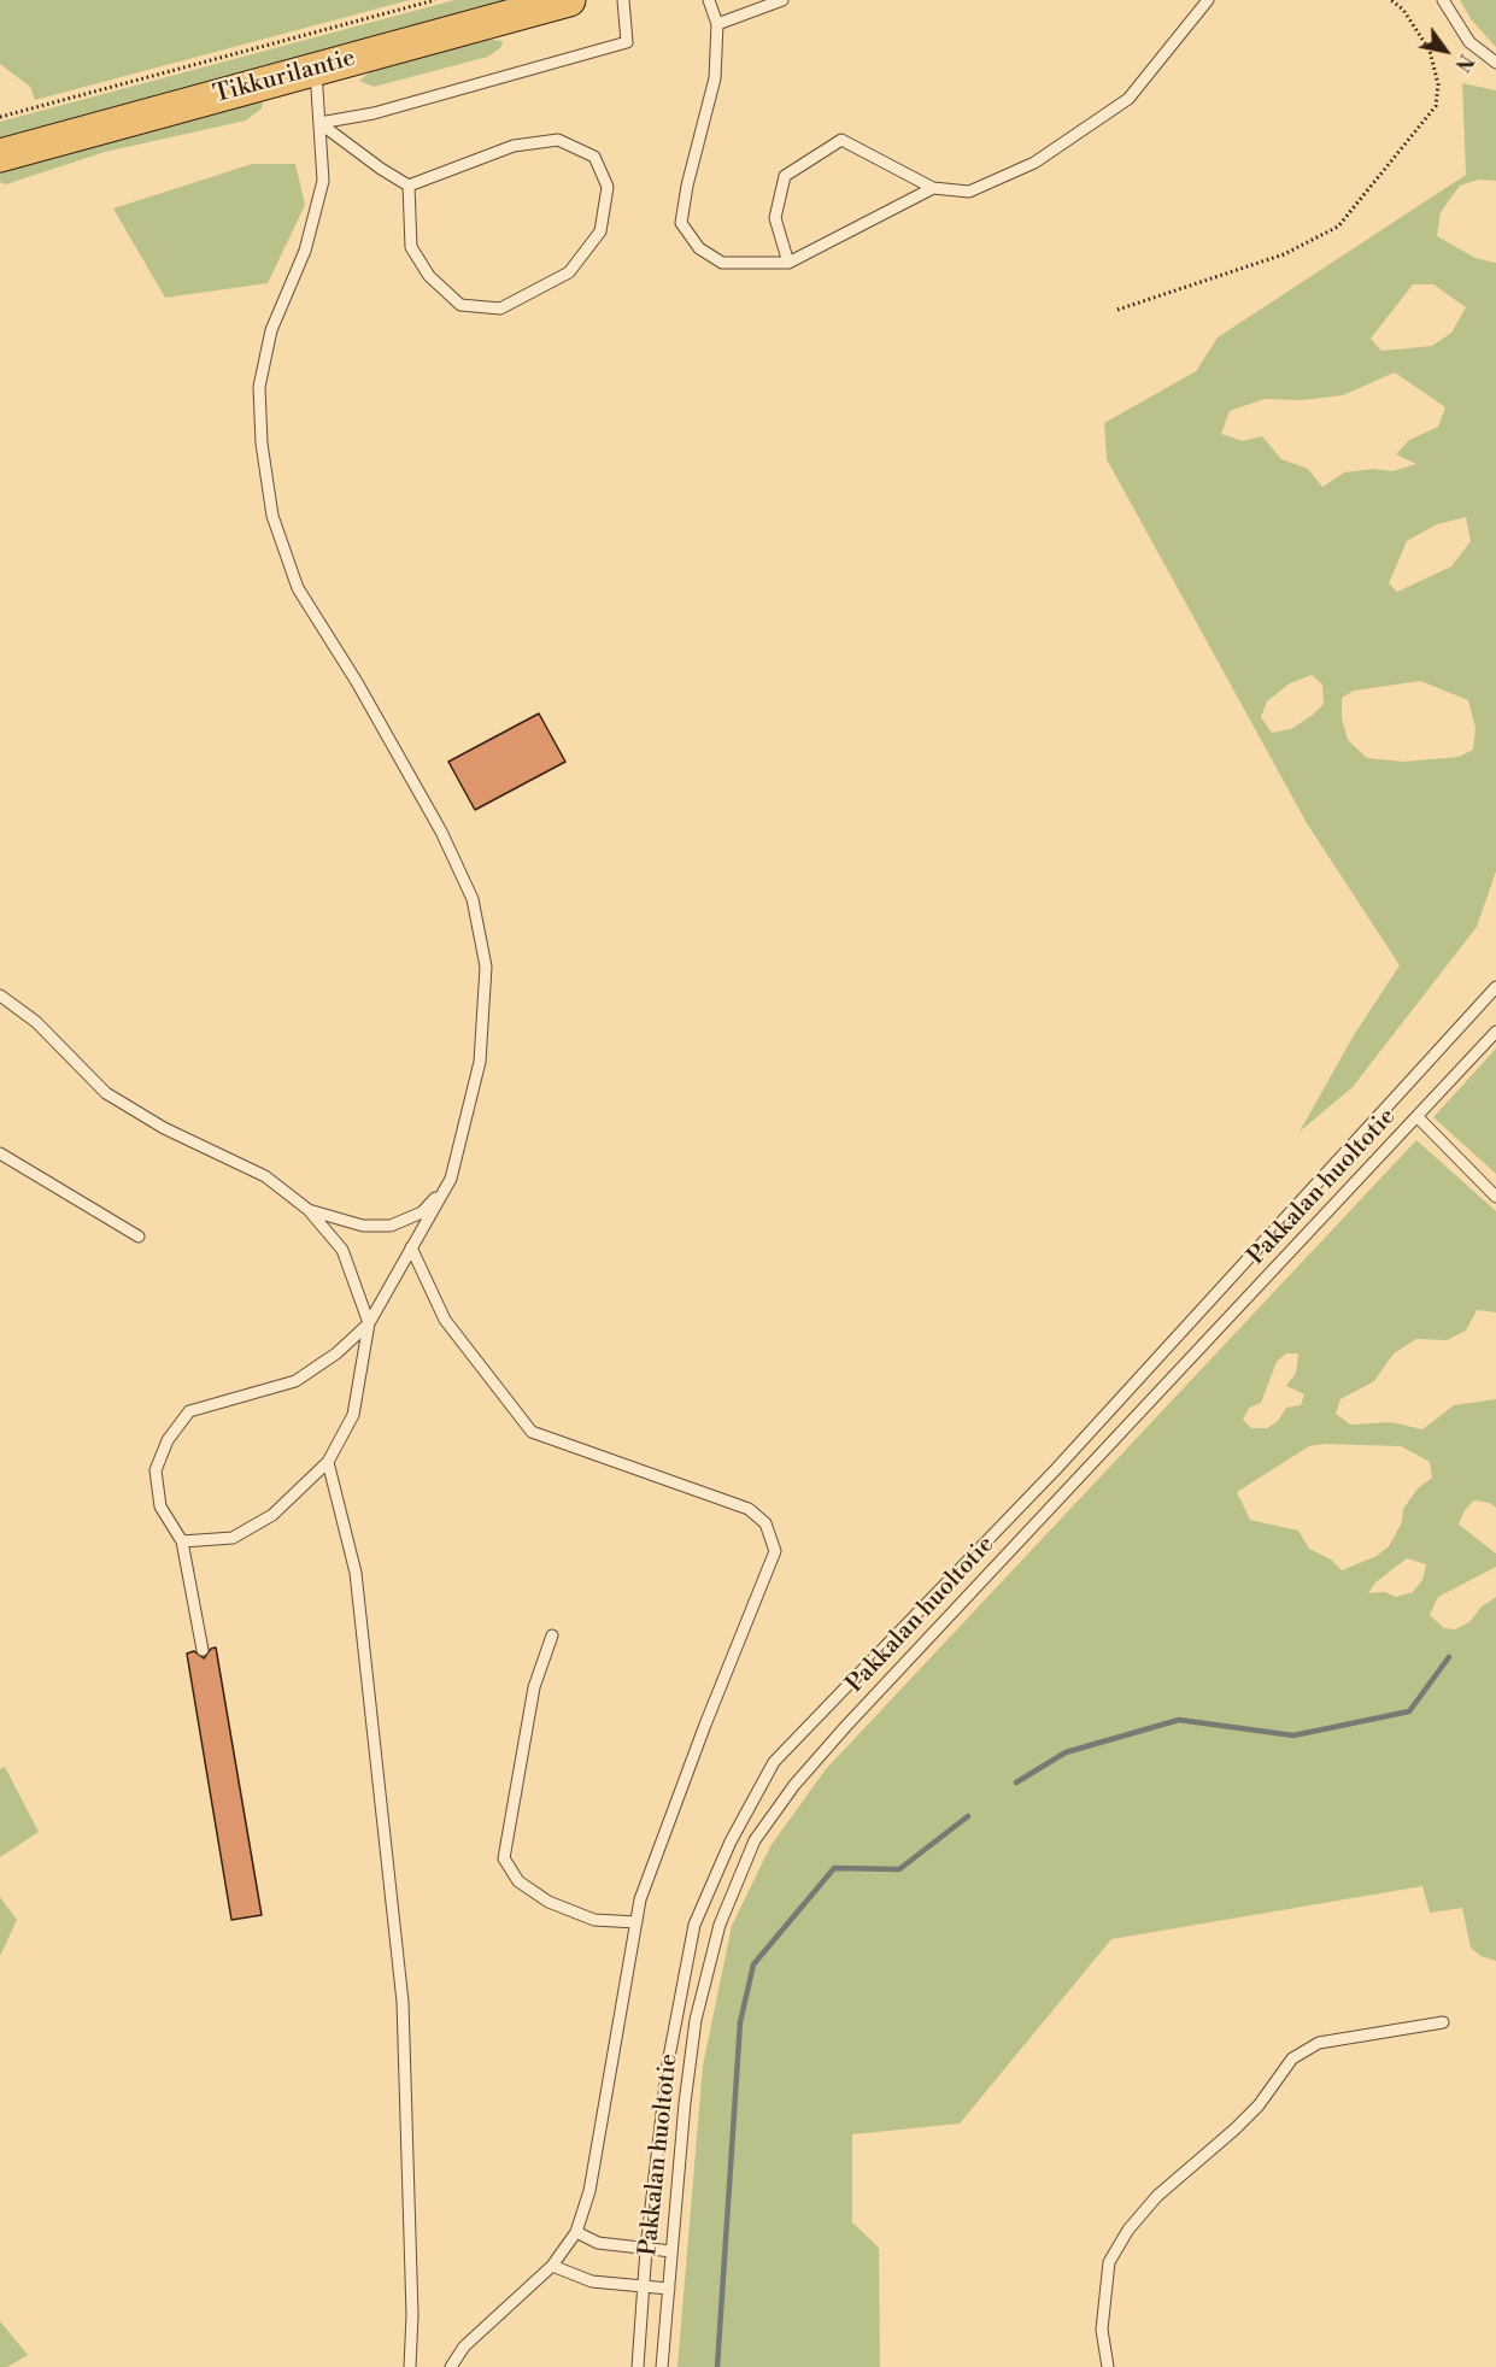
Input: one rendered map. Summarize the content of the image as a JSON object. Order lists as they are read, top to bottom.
{
  "streets": {
    "main road": ["Tikkurilantie"],
    "lane": ["Pakkalan huoltotie"]
  },
  "north": "bottom right"
}
